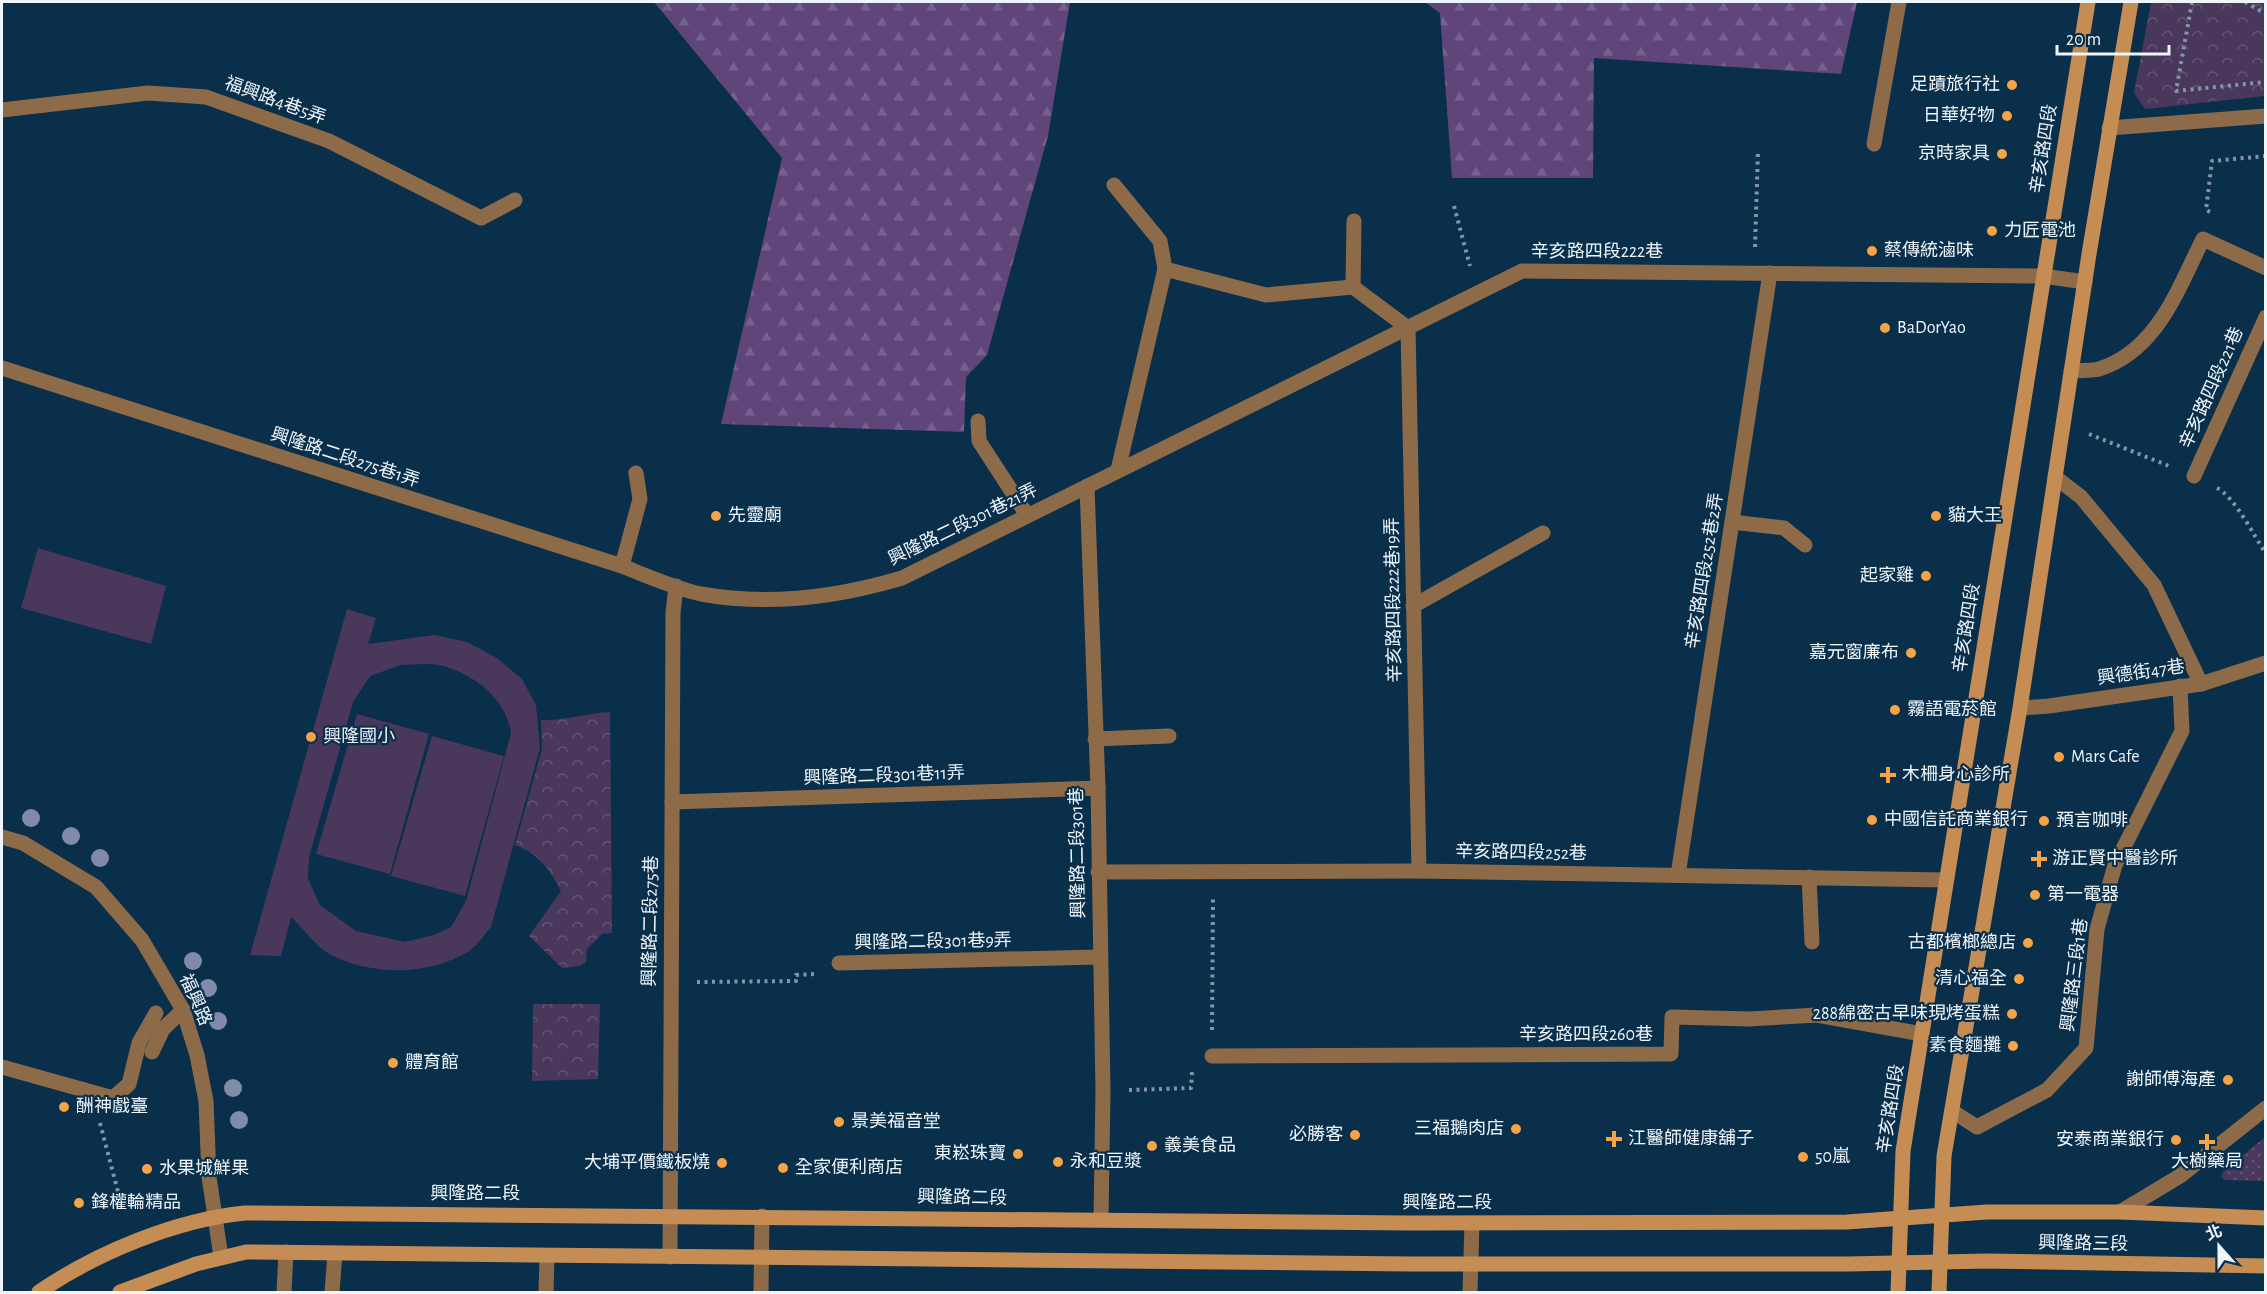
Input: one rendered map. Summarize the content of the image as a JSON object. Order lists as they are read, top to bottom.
{
  "streets": {
    "main road": ["辛亥路四段", "興隆路二段", "興隆路三段"],
    "street": [
      "福興路4巷5弄",
      "辛亥路四段222巷",
      "辛亥路四段221巷",
      "興隆路二段275巷1弄",
      "興隆路二段301巷21弄",
      "辛亥路四段252巷2弄",
      "辛亥路四段222巷19弄",
      "興德街47巷",
      "興隆路二段301巷11弄",
      "興隆路二段301巷",
      "辛亥路四段252巷",
      "興隆路二段275巷",
      "興隆路二段301巷9弄",
      "興隆路三段1巷",
      "福興路",
      "辛亥路四段260巷"
    ]
  },
  "crossings": [
    ["辛亥路四段", "辛亥路四段222巷"],
    ["辛亥路四段", "辛亥路四段252巷"],
    ["辛亥路四段", "辛亥路四段260巷"],
    ["辛亥路四段", "興隆路二段"],
    ["辛亥路四段", "興隆路三段"],
    ["辛亥路四段222巷", "興隆路二段301巷21弄"],
    ["辛亥路四段222巷", "辛亥路四段252巷2弄"],
    ["辛亥路四段222巷", "辛亥路四段222巷19弄"],
    ["辛亥路四段222巷", "興隆路二段301巷"],
    ["興隆路二段275巷1弄", "興隆路二段301巷21弄"],
    ["興隆路二段275巷1弄", "興隆路二段275巷"],
    ["興隆路二段301巷21弄", "興隆路二段301巷"],
    ["興隆路二段301巷21弄", "興隆路二段275巷"],
    ["辛亥路四段252巷2弄", "辛亥路四段252巷"],
    ["辛亥路四段222巷19弄", "辛亥路四段252巷"],
    ["興德街47巷", "興隆路三段1巷"],
    ["興隆路二段301巷11弄", "興隆路二段301巷"],
    ["興隆路二段301巷11弄", "興隆路二段275巷"],
    ["興隆路二段301巷", "辛亥路四段252巷"],
    ["興隆路二段301巷", "興隆路二段301巷9弄"],
    ["興隆路二段301巷", "興隆路二段"],
    ["興隆路二段275巷", "興隆路二段301巷9弄"],
    ["興隆路二段275巷", "興隆路二段"],
    ["福興路", "興隆路二段"],
    ["興隆路二段", "興隆路三段"]
  ],
  "places": {
    "other": [
      "足蹟旅行社",
      "日華好物",
      "京時家具",
      "力匠電池",
      "蔡傳統滷味",
      "BaDorYao",
      "先靈廟",
      "貓大王",
      "起家雞",
      "嘉元窗廉布",
      "霧語電菸館",
      "興隆國小",
      "Mars Cafe",
      "中國信託商業銀行",
      "預言咖啡",
      "第一電器",
      "古都檳榔總店",
      "清心福全",
      "288綿密古早味現烤蛋糕",
      "素食麵攤",
      "體育館",
      "謝師傅海產",
      "酬神戲臺",
      "景美福音堂",
      "三福鵝肉店",
      "必勝客",
      "安泰商業銀行",
      "義美食品",
      "東崧珠寶",
      "50嵐",
      "永和豆漿",
      "大埔平價鐵板燒",
      "全家便利商店",
      "水果城鮮果",
      "鋒權輪精品"
    ],
    "health": [
      "木柵身心診所",
      "游正賢中醫診所",
      "江醫師健康舖子",
      "大樹藥局"
    ]
  },
  "scale_bar": "20 m",
  "north": "top"
}
